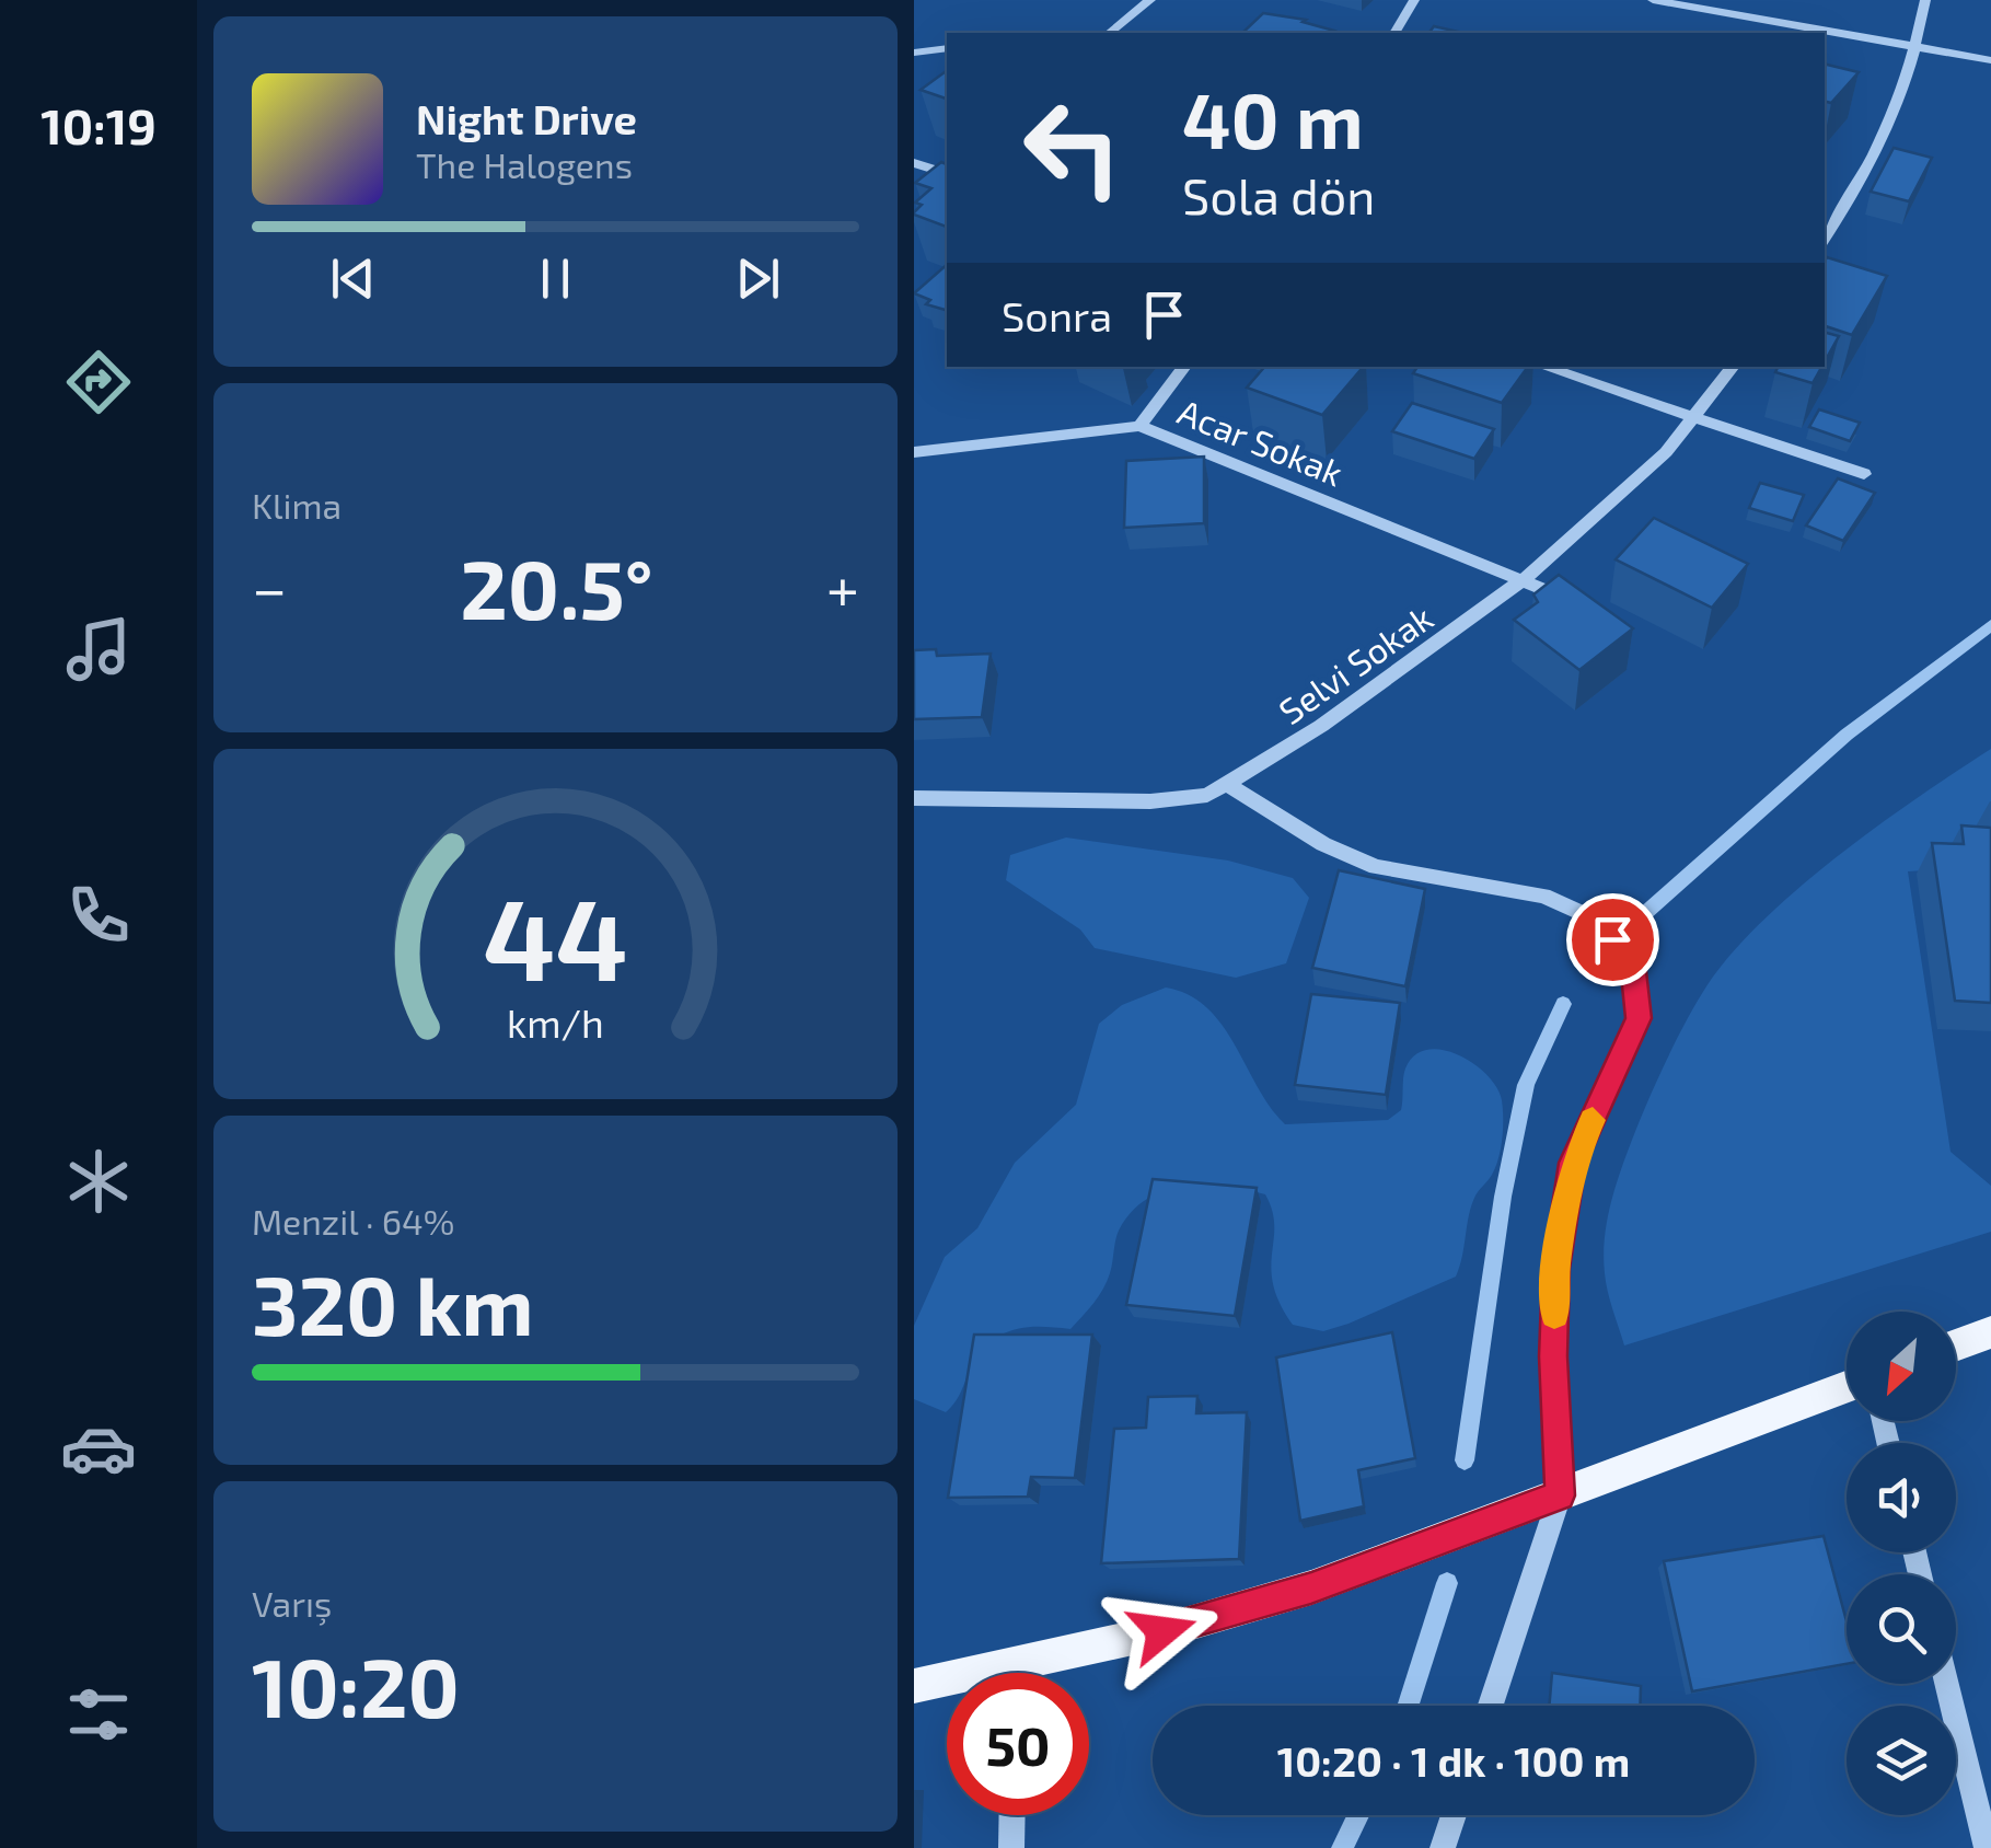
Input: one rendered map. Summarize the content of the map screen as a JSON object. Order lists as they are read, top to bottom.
{
  "streets": {
    "street": ["Acar Sokak", "Selvi Sokak"]
  },
  "crossings": [
    ["Acar Sokak", "Selvi Sokak"]
  ],
  "north": "bottom left",
  "page": {
    "tabs": "10:19",
    "turn": ["40 m", "Sola dön"],
    "song": ["Night Drive", "The Halogens"],
    "then": "Sonra",
    "tile": [
      "Klima",
      ["Menzil · 64%", "320 km"],
      ["Varış", "10:20"]
    ],
    "heat": ["−", "20.5°", "+"],
    "limit": "50",
    "trip": "10:20 · 1 dk · 100 m",
    "gauge": ["44", "km/h"]
  }
}
